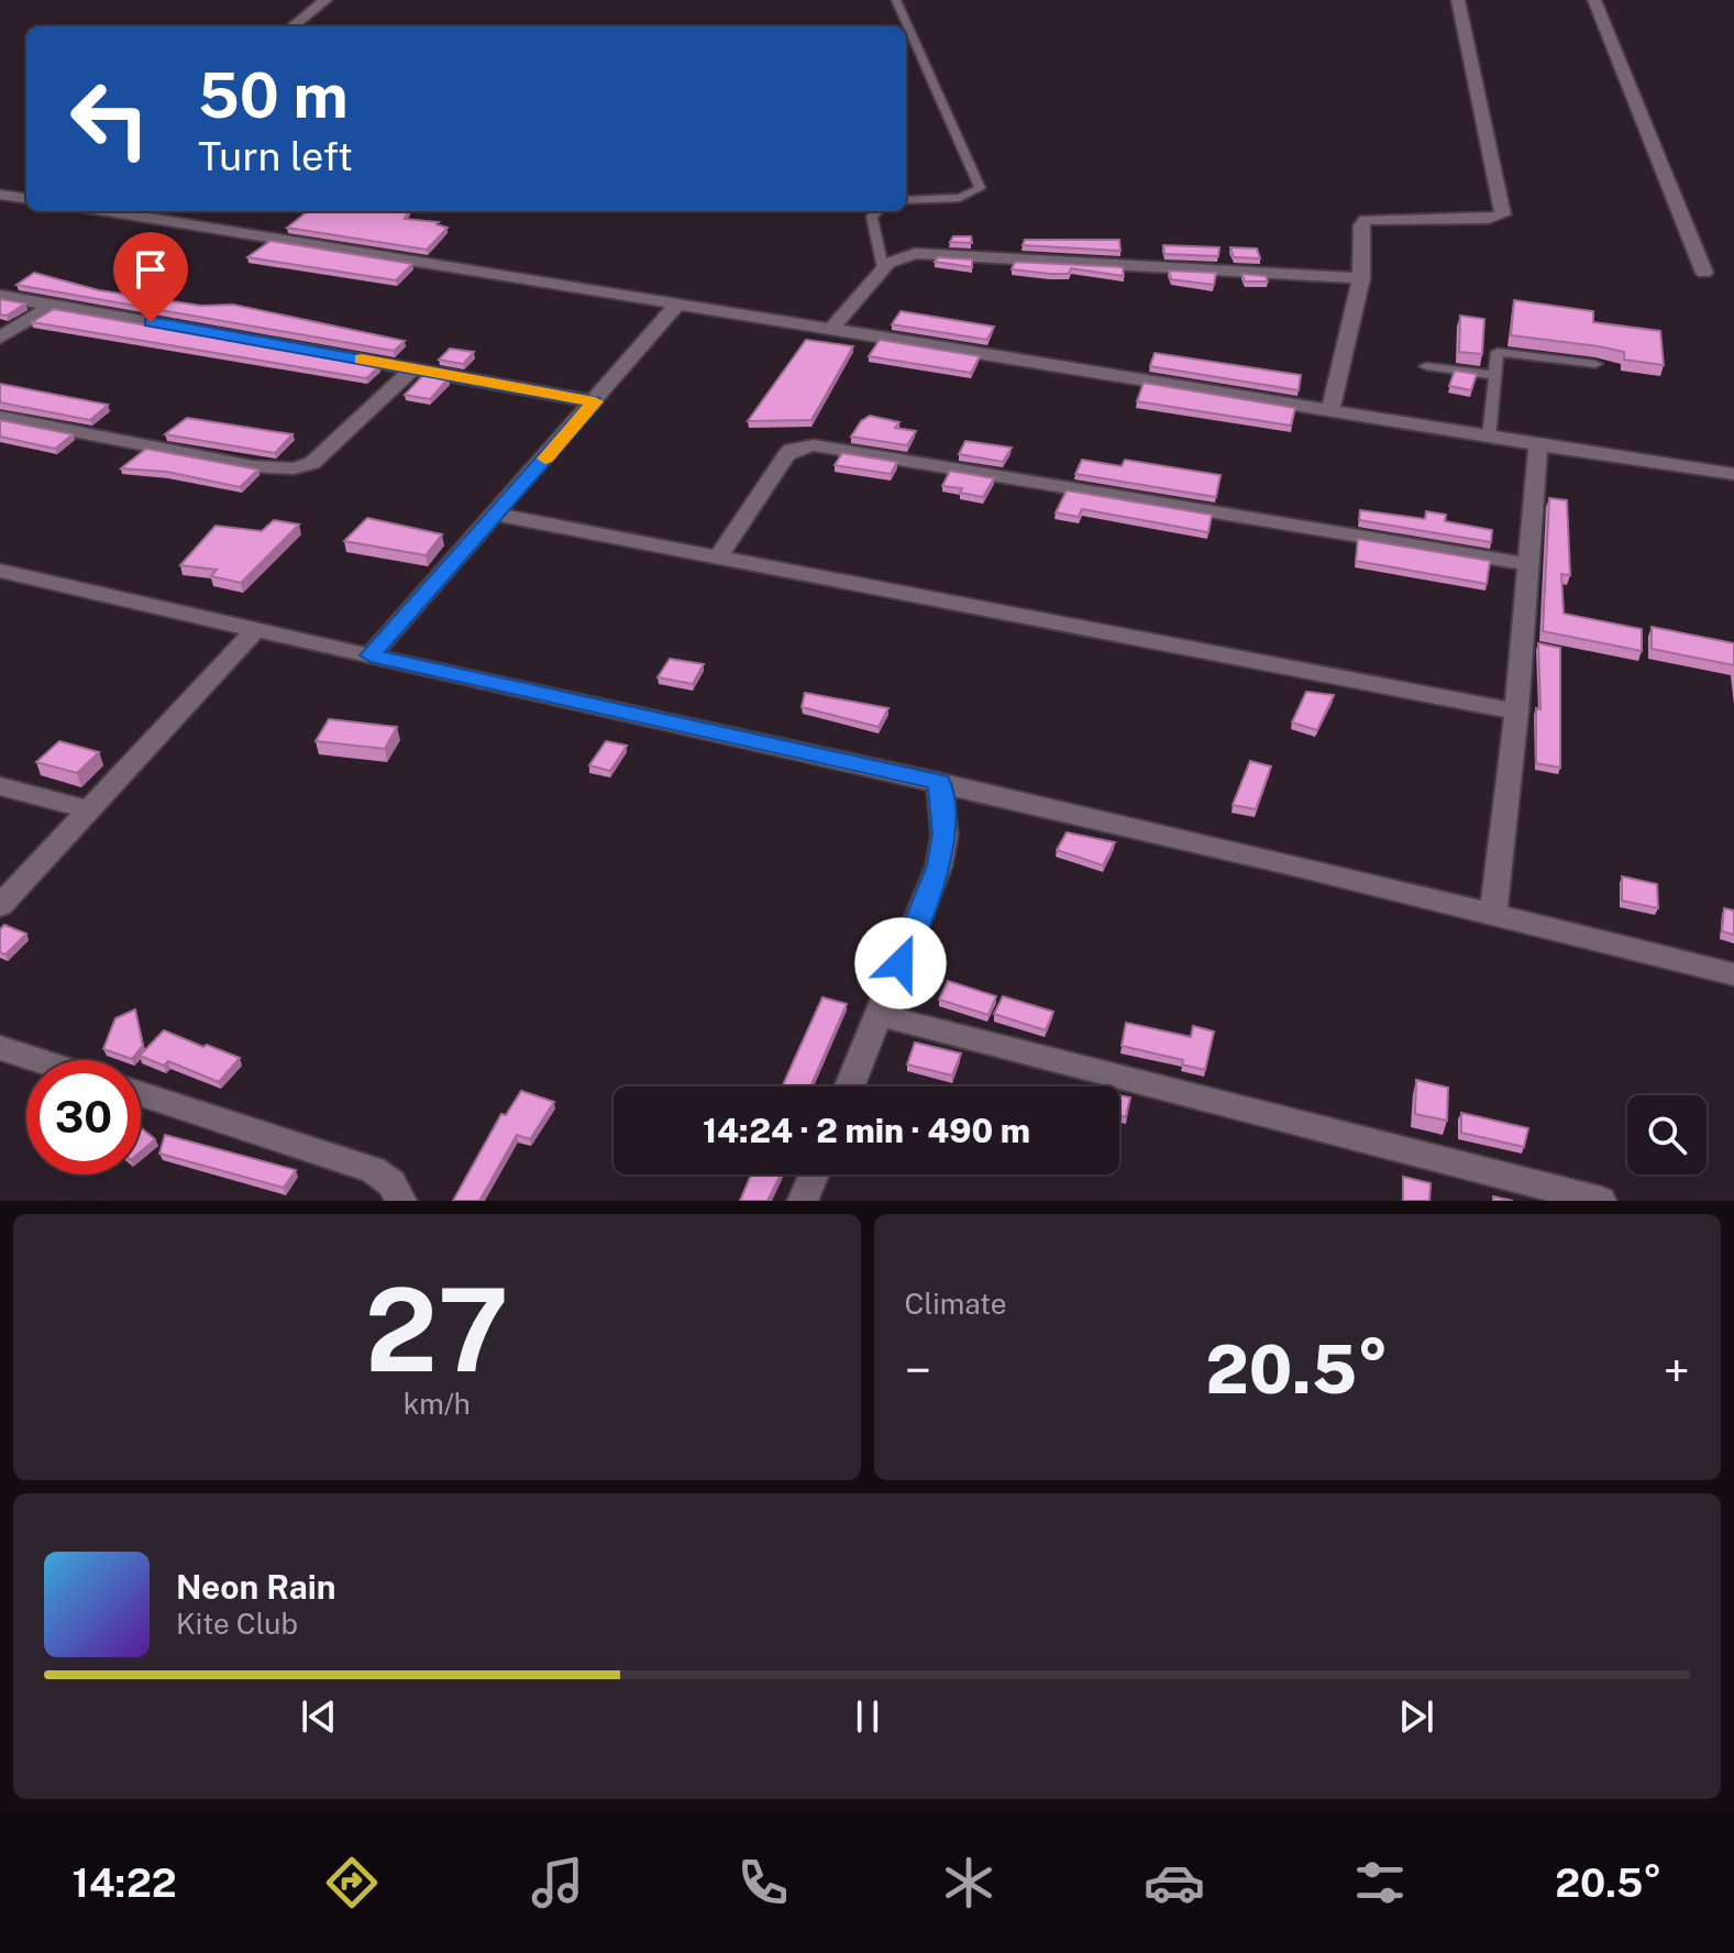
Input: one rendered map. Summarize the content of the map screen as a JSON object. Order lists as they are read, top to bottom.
{
  "page": {
    "turn": ["50 m", "Turn left"],
    "limit": "30",
    "trip": "14:24 · 2 min · 490 m",
    "tile": [
      ["27", "km/h"],
      "Climate"
    ],
    "heat": ["−", "20.5°", "+"],
    "song": ["Neon Rain", "Kite Club"],
    "tabs": ["14:22", "20.5°"]
  }
}
